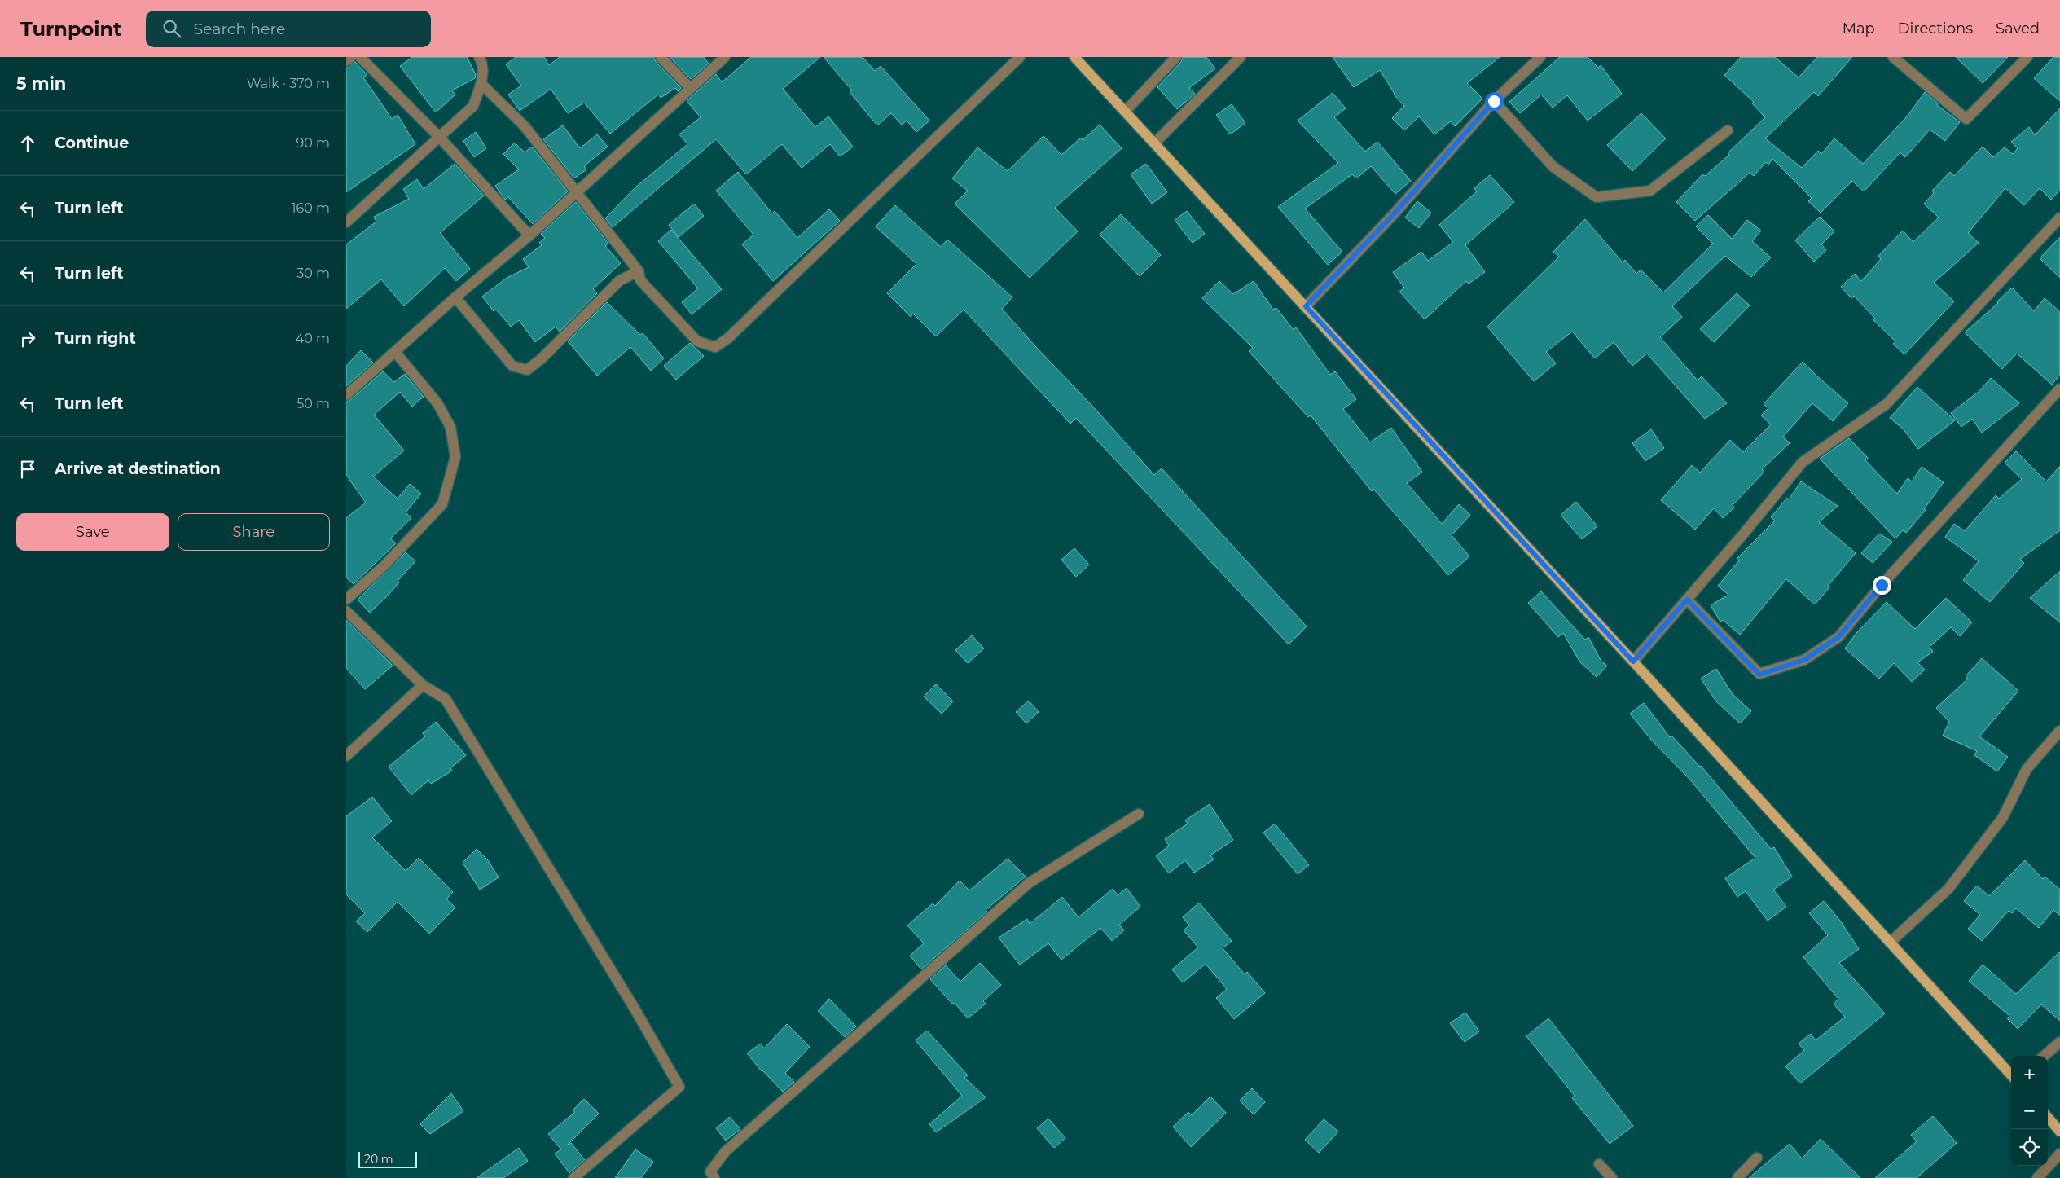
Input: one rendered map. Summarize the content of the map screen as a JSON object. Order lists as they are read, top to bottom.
{
  "scale_bar": "20 m",
  "page": {
    "header": "Turnpoint",
    "search": "Search here",
    "nav": ["Map", "Directions", "Saved"],
    "heading": ["5 min", "Walk · 370 m"],
    "list": [
      ["Continue", "90 m"],
      ["Turn left", "160 m"],
      ["Turn left", "30 m"],
      ["Turn right", "40 m"],
      ["Turn left", "50 m"],
      "Arrive at destination"
    ],
    "buttons": ["Save", "Share"],
    "map_buttons": ["+", "−"],
    "scale": "20 m"
  }
}
